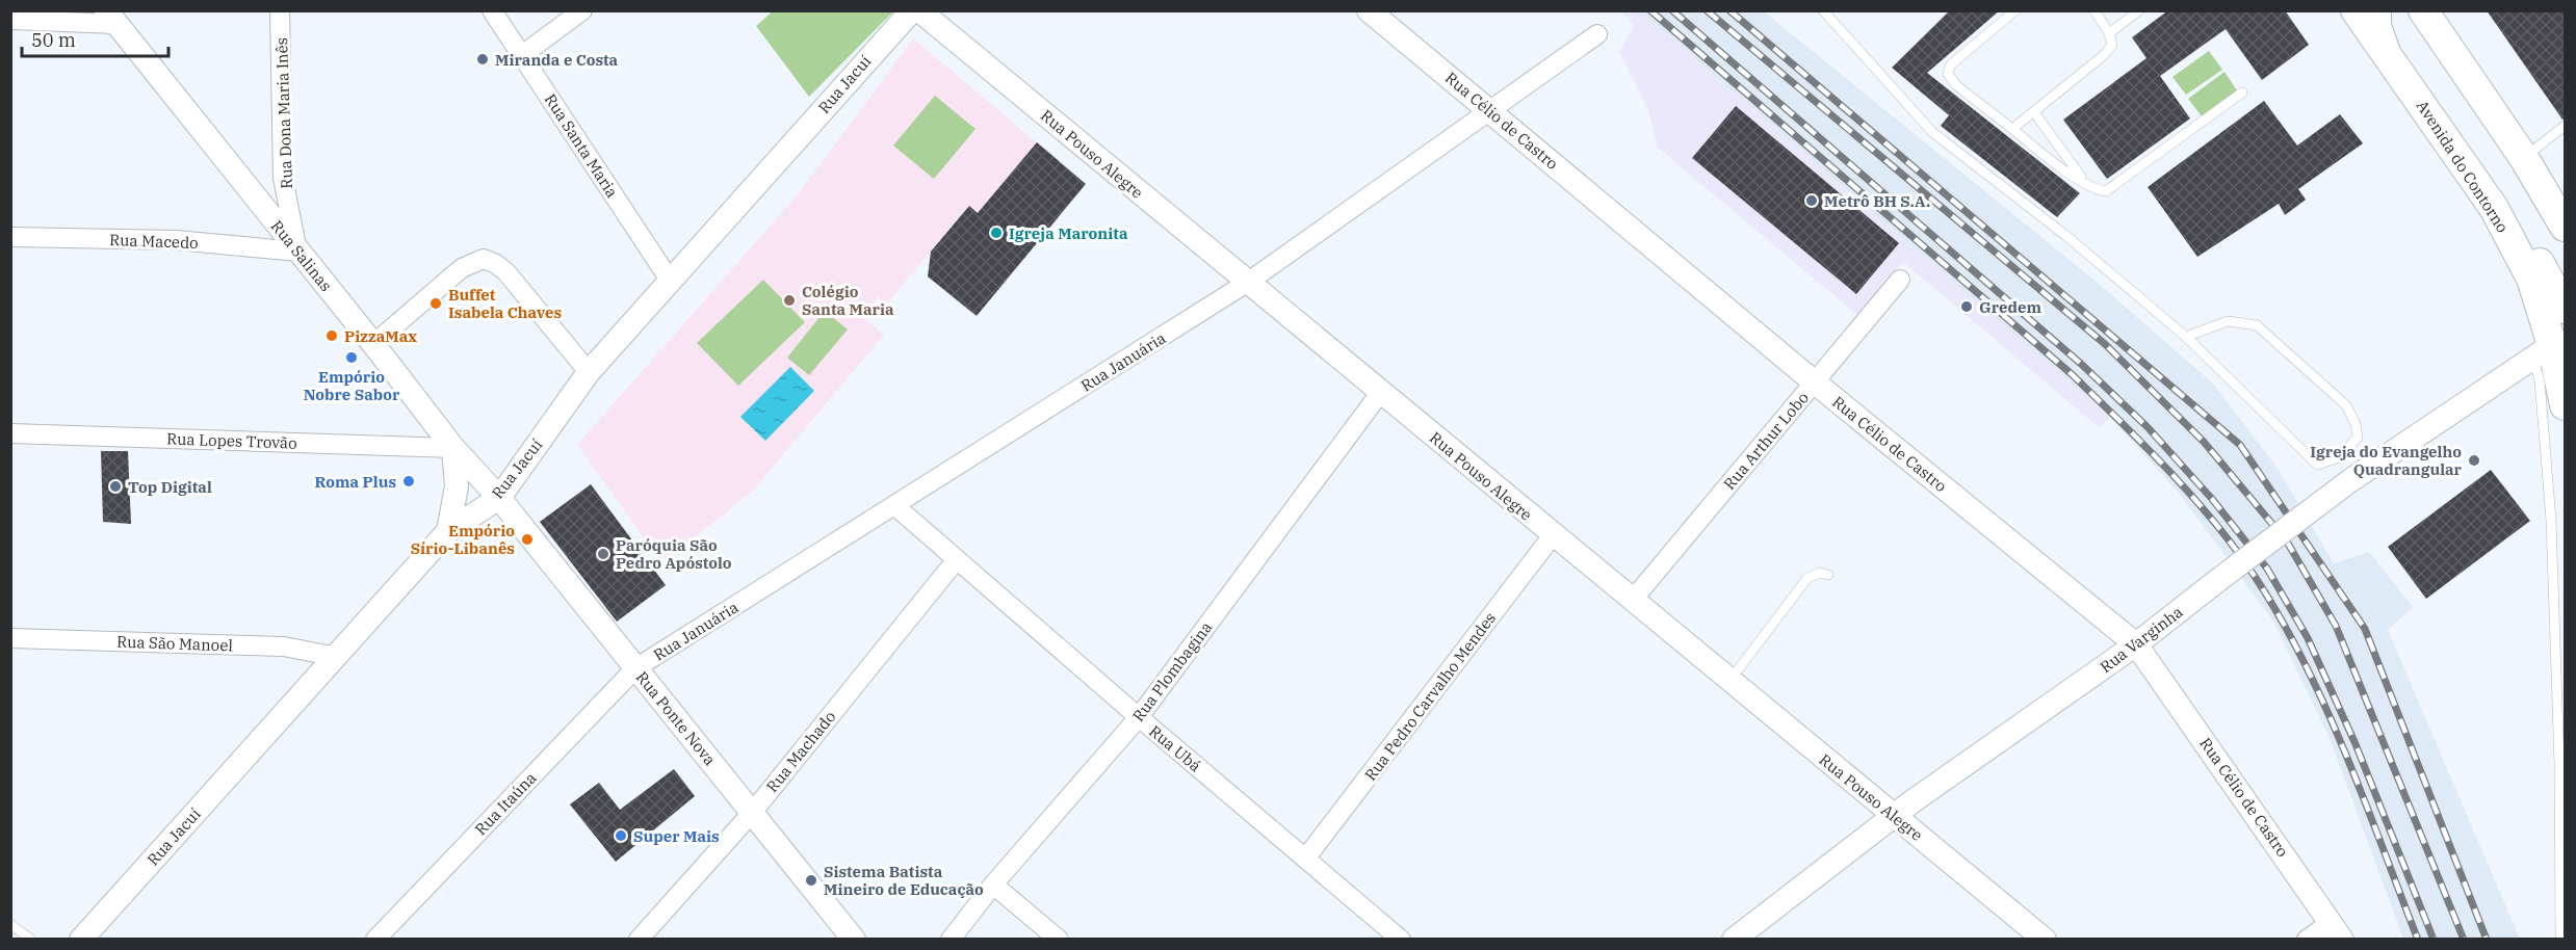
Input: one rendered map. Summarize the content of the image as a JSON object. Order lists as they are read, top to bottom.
{
  "streets": {
    "main road": ["Avenida do Contorno"],
    "street": [
      "Rua Jacuí",
      "Rua Dona Maria Inês",
      "Rua Célio de Castro",
      "Rua Santa Maria",
      "Rua Pouso Alegre",
      "Rua Macedo",
      "Rua Salinas",
      "Rua Januária",
      "Rua Lopes Trovão",
      "Rua Arthur Lobo",
      "Rua Varginha",
      "Rua São Manoel",
      "Rua Plombagina",
      "Rua Pedro Carvalho Mendes",
      "Rua Ponte Nova",
      "Rua Ubá",
      "Rua Machado",
      "Rua Itaúna"
    ]
  },
  "crossings": [
    ["Rua Jacuí", "Rua Santa Maria"],
    ["Rua Jacuí", "Rua Salinas"],
    ["Rua Jacuí", "Rua São Manoel"],
    ["Rua Jacuí", "Rua Ponte Nova"],
    ["Rua Dona Maria Inês", "Rua Macedo"],
    ["Rua Dona Maria Inês", "Rua Salinas"],
    ["Rua Célio de Castro", "Rua Januária"],
    ["Rua Célio de Castro", "Rua Arthur Lobo"],
    ["Rua Célio de Castro", "Rua Varginha"],
    ["Rua Pouso Alegre", "Rua Januária"],
    ["Rua Pouso Alegre", "Rua Arthur Lobo"],
    ["Rua Pouso Alegre", "Rua Varginha"],
    ["Rua Pouso Alegre", "Rua Plombagina"],
    ["Rua Pouso Alegre", "Rua Pedro Carvalho Mendes"],
    ["Avenida do Contorno", "Rua Varginha"],
    ["Rua Macedo", "Rua Salinas"],
    ["Rua Salinas", "Rua Lopes Trovão"],
    ["Rua Salinas", "Rua Ponte Nova"],
    ["Rua Januária", "Rua Ponte Nova"],
    ["Rua Januária", "Rua Ubá"],
    ["Rua Januária", "Rua Itaúna"],
    ["Rua Plombagina", "Rua Ubá"],
    ["Rua Pedro Carvalho Mendes", "Rua Ubá"],
    ["Rua Ponte Nova", "Rua Machado"],
    ["Rua Ponte Nova", "Rua Itaúna"],
    ["Rua Ubá", "Rua Machado"]
  ],
  "places": [
    "Miranda e Costa",
    "Metrô BH S.A.",
    "Igreja Maronita",
    "Colégio Santa Maria",
    "Buffet Isabela Chaves",
    "Gredem",
    "PizzaMax",
    "Empório Nobre Sabor",
    "Igreja do Evangelho Quadrangular",
    "Roma Plus",
    "Top Digital",
    "Empório Sírio-Libanês",
    "Paróquia São Pedro Apóstolo",
    "Super Mais",
    "Sistema Batista Mineiro de Educação"
  ],
  "scale_bar": "50 m"
}
